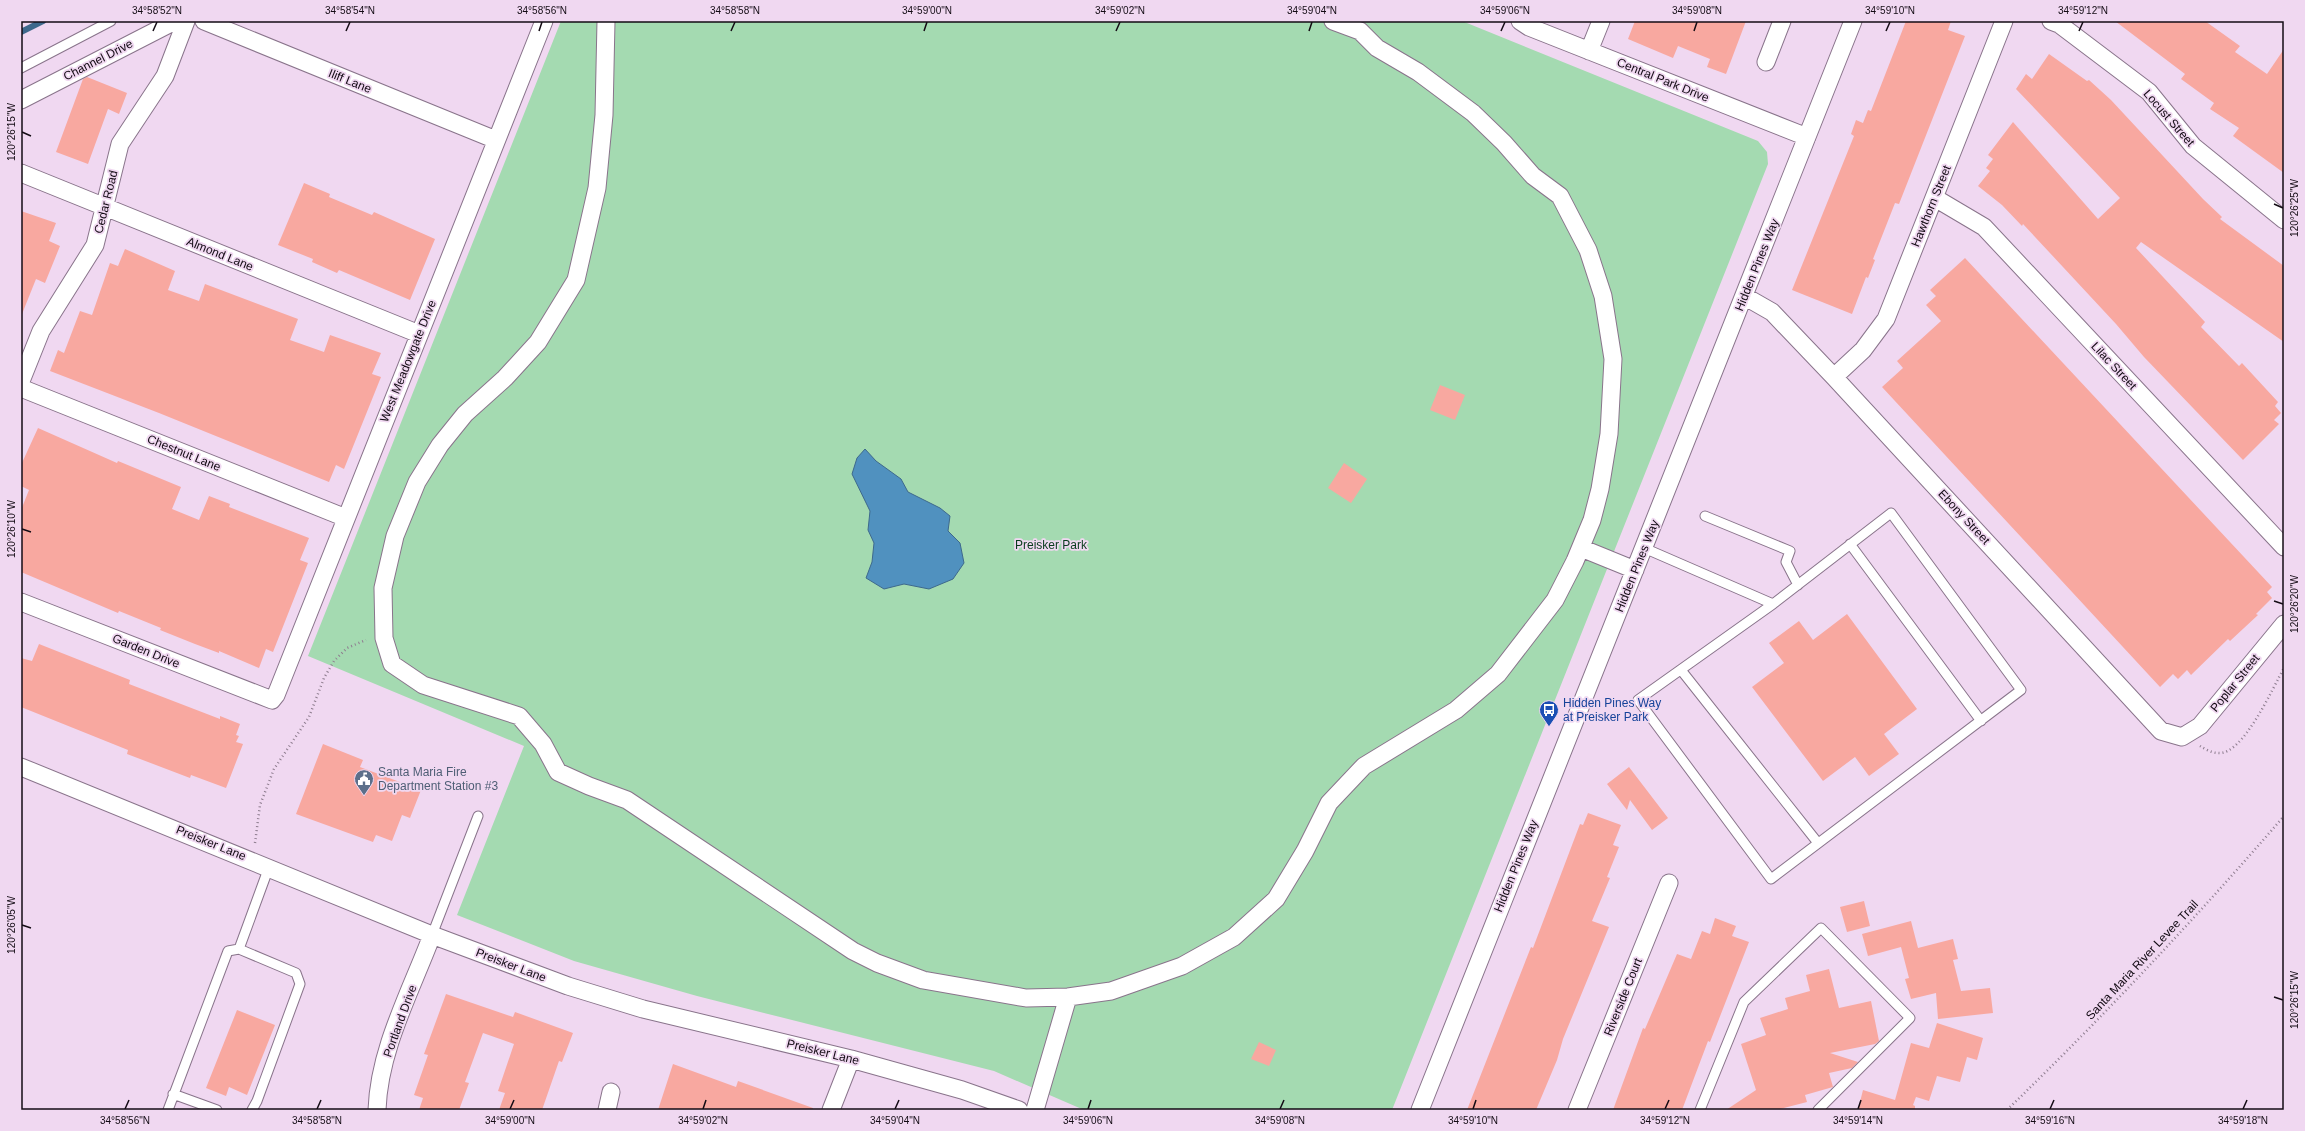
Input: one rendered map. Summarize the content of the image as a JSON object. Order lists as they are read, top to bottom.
{
  "streets": {
    "street": [
      "Channel Drive",
      "Central Park Drive",
      "Iliff Lane",
      "Locust Street",
      "Cedar Road",
      "Hawthorn Street",
      "Almond Lane",
      "Hidden Pines Way",
      "West Meadowgate Drive",
      "Lilac Street",
      "Chestnut Lane",
      "Ebony Street",
      "Garden Drive",
      "Poplar Street",
      "Preisker Lane",
      "Riverside Court",
      "Portland Drive"
    ],
    "path": ["Santa Maria River Levee Trail"]
  },
  "crossings": [
    ["Central Park Drive", "Hidden Pines Way"],
    ["Iliff Lane", "West Meadowgate Drive"],
    ["Cedar Road", "Almond Lane"],
    ["Hawthorn Street", "Lilac Street"],
    ["Hawthorn Street", "Ebony Street"],
    ["Almond Lane", "West Meadowgate Drive"],
    ["Hidden Pines Way", "Ebony Street"],
    ["West Meadowgate Drive", "Chestnut Lane"],
    ["West Meadowgate Drive", "Garden Drive"],
    ["Ebony Street", "Poplar Street"],
    ["Preisker Lane", "Portland Drive"]
  ],
  "parks": ["Preisker Park"],
  "places": {
    "bus stop": ["Hidden Pines Way at Preisker Park"],
    "public building": ["Santa Maria Fire Department Station #3"]
  },
  "coordinates": [
    "34°58'52\"N",
    "34°58'54\"N",
    "34°58'56\"N",
    "34°58'58\"N",
    "34°59'00\"N",
    "34°59'02\"N",
    "34°59'04\"N",
    "34°59'06\"N",
    "34°59'08\"N",
    "34°59'10\"N",
    "34°59'12\"N",
    "120°26'15\"W",
    "120°26'25\"W",
    "120°26'10\"W",
    "120°26'20\"W",
    "120°26'05\"W",
    "34°59'14\"N",
    "34°59'16\"N",
    "34°59'18\"N"
  ]
}
